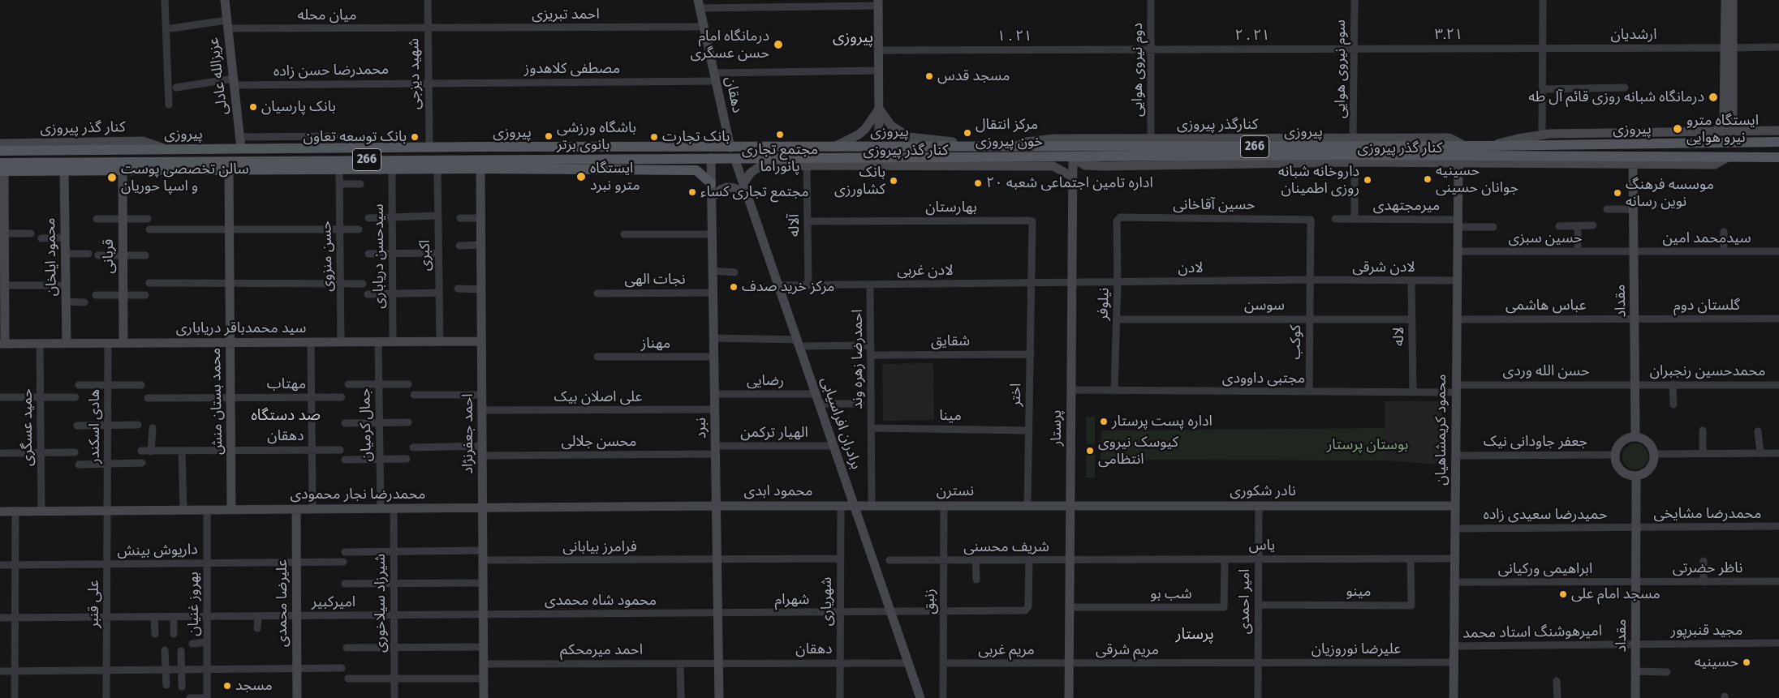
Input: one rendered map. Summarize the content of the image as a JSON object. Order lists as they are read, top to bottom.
{
  "streets": {
    "main road": ["پیروزی", "266"],
    "street": [
      "احمد تبریزی",
      "میان محله",
      "۳.۲۱",
      "ارشدیان",
      "۲ . ۲۱",
      "۱ . ۲۱",
      "مصطفی کلاهدوز",
      "سوم نیروی هوایی",
      "دوم نیروی هوایی",
      "محمدرضا حسن زاده",
      "شهید دیزجی",
      "عزیزالله عادلی",
      "دهقان",
      "کنارگذر پیروزی",
      "کنار گذر پیروزی",
      "حسین آقاخانی",
      "میرمجتهدی",
      "بهارستان",
      "آلاله",
      "حسین سبزی",
      "سیدمحمد امین",
      "اکبری",
      "قربانی",
      "حسن منزوی",
      "سیدحسن دریاباری",
      "محمود ایلخان",
      "لادن شرقی",
      "لادن",
      "لادن غربی",
      "نجات الهی",
      "مقداد",
      "نیلوفر",
      "سوسن",
      "عباس هاشمی",
      "گلستان دوم",
      "سید محمدباقر دریاباری",
      "لاله",
      "شقایق",
      "کوکب",
      "مهناز",
      "احمدرضا زهره وند",
      "حسن الله وردی",
      "محمدحسین رنجبران",
      "مجتبی داوودی",
      "رضایی",
      "مهتاب",
      "اختر",
      "علی اصلان بیک",
      "محمد بستان منش",
      "مینا",
      "برادران افراسیابی",
      "جمال کرمیان",
      "هادی اسکندر",
      "حمید عسگری",
      "نبرد",
      "پرستار",
      "محمود کریمشاهیان",
      "الهیار ترکمن",
      "احمد جعفرنژاد",
      "محسن جلالی",
      "جعفر جاودانی نیک",
      "محمود ابدی",
      "نسترن",
      "نادر شکوری",
      "محمدرضا نجار محمودی",
      "محمدرضا مشایخی",
      "حمیدرضا سعیدی زاده",
      "یاس",
      "فرامرز بیابانی",
      "شریف محسنی",
      "داریوش بینش",
      "ناظر حضرتی",
      "ابراهیمی ورکیانی",
      "مینو",
      "شب بو",
      "شهرام",
      "محمود شاه محمدی",
      "شهریاری",
      "زنبق",
      "امیر احمدی",
      "امیرکبیر",
      "علیرضا محمدی",
      "شیرزاد سیلاخوری",
      "علی قنبر",
      "بهروز غنیان",
      "مجید قنبرپور",
      "امیرهوشنگ استاد محمد",
      "علیرضا نوروزیان",
      "احمد میرمحکم",
      "مریم غربی",
      "مریم شرقی"
    ]
  },
  "crossings": [
    ["احمد تبریزی", "میان محله"],
    ["احمد تبریزی", "شهید دیزجی"],
    ["احمد تبریزی", "دهقان"],
    ["میان محله", "شهید دیزجی"],
    ["میان محله", "عزیزالله عادلی"],
    ["۳.۲۱", "ارشدیان"],
    ["۳.۲۱", "۲ . ۲۱"],
    ["۳.۲۱", "سوم نیروی هوایی"],
    ["۲ . ۲۱", "۱ . ۲۱"],
    ["۲ . ۲۱", "سوم نیروی هوایی"],
    ["۲ . ۲۱", "دوم نیروی هوایی"],
    ["۱ . ۲۱", "دوم نیروی هوایی"],
    ["مصطفی کلاهدوز", "محمدرضا حسن زاده"],
    ["مصطفی کلاهدوز", "شهید دیزجی"],
    ["مصطفی کلاهدوز", "دهقان"],
    ["سوم نیروی هوایی", "کنارگذر پیروزی"],
    ["دوم نیروی هوایی", "کنارگذر پیروزی"],
    ["محمدرضا حسن زاده", "شهید دیزجی"],
    ["محمدرضا حسن زاده", "عزیزالله عادلی"],
    ["شهید دیزجی", "پیروزی"],
    ["عزیزالله عادلی", "پیروزی"],
    ["دهقان", "پیروزی"],
    ["دهقان", "محمد بستان منش"],
    ["دهقان", "برادران افراسیابی"],
    ["دهقان", "نبرد"],
    ["دهقان", "شهریاری"],
    ["دهقان", "احمد میرمحکم"],
    ["کنارگذر پیروزی", "پیروزی"],
    ["کنار گذر پیروزی", "پیروزی"],
    ["کنار گذر پیروزی", "آلاله"],
    ["کنار گذر پیروزی", "مقداد"],
    ["کنار گذر پیروزی", "برادران افراسیابی"],
    ["کنار گذر پیروزی", "پرستار"],
    ["کنار گذر پیروزی", "محمود کریمشاهیان"],
    ["پیروزی", "برادران افراسیابی"],
    ["پیروزی", "نبرد"],
    ["پیروزی", "پرستار"],
    ["پیروزی", "احمد جعفرنژاد"],
    ["حسین آقاخانی", "نیلوفر"],
    ["حسین آقاخانی", "کوکب"],
    ["میرمجتهدی", "محمود کریمشاهیان"],
    ["بهارستان", "آلاله"],
    ["بهارستان", "لادن غربی"],
    ["بهارستان", "اختر"],
    ["آلاله", "لادن غربی"],
    ["حسین سبزی", "سیدمحمد امین"],
    ["حسین سبزی", "مقداد"],
    ["حسین سبزی", "محمود کریمشاهیان"],
    ["سیدمحمد امین", "مقداد"],
    ["اکبری", "سید محمدباقر دریاباری"],
    ["قربانی", "سید محمدباقر دریاباری"],
    ["حسن منزوی", "سید محمدباقر دریاباری"],
    ["سیدحسن دریاباری", "سید محمدباقر دریاباری"],
    ["محمود ایلخان", "سید محمدباقر دریاباری"],
    ["لادن شرقی", "لادن"],
    ["لادن شرقی", "لاله"],
    ["لادن شرقی", "کوکب"],
    ["لادن شرقی", "محمود کریمشاهیان"],
    ["لادن", "لادن غربی"],
    ["لادن", "نیلوفر"],
    ["لادن", "کوکب"],
    ["لادن", "پرستار"],
    ["لادن غربی", "احمدرضا زهره وند"],
    ["لادن غربی", "اختر"],
    ["لادن غربی", "برادران افراسیابی"],
    ["لادن غربی", "پرستار"],
    ["نجات الهی", "نبرد"],
    ["مقداد", "عباس هاشمی"],
    ["مقداد", "گلستان دوم"],
    ["مقداد", "حسن الله وردی"],
    ["مقداد", "محمدحسین رنجبران"],
    ["مقداد", "جعفر جاودانی نیک"],
    ["مقداد", "محمدرضا مشایخی"],
    ["مقداد", "حمیدرضا سعیدی زاده"],
    ["مقداد", "ناظر حضرتی"],
    ["مقداد", "ابراهیمی ورکیانی"],
    ["مقداد", "مجید قنبرپور"],
    ["مقداد", "امیرهوشنگ استاد محمد"],
    ["نیلوفر", "سوسن"],
    ["نیلوفر", "مجتبی داوودی"],
    ["سوسن", "لاله"],
    ["سوسن", "کوکب"],
    ["عباس هاشمی", "گلستان دوم"],
    ["عباس هاشمی", "محمود کریمشاهیان"],
    ["سید محمدباقر دریاباری", "محمد بستان منش"],
    ["سید محمدباقر دریاباری", "جمال کرمیان"],
    ["سید محمدباقر دریاباری", "هادی اسکندر"],
    ["سید محمدباقر دریاباری", "حمید عسگری"],
    ["سید محمدباقر دریاباری", "احمد جعفرنژاد"],
    ["لاله", "مجتبی داوودی"],
    ["شقایق", "احمدرضا زهره وند"],
    ["شقایق", "اختر"],
    ["کوکب", "مجتبی داوودی"],
    ["مهناز", "نبرد"],
    ["احمدرضا زهره وند", "مینا"],
    ["احمدرضا زهره وند", "نسترن"],
    ["حسن الله وردی", "محمدحسین رنجبران"],
    ["حسن الله وردی", "مجتبی داوودی"],
    ["حسن الله وردی", "محمود کریمشاهیان"],
    ["مجتبی داوودی", "پرستار"],
    ["مجتبی داوودی", "محمود کریمشاهیان"],
    ["رضایی", "برادران افراسیابی"],
    ["رضایی", "نبرد"],
    ["مهتاب", "محمد بستان منش"],
    ["اختر", "مینا"],
    ["اختر", "نسترن"],
    ["علی اصلان بیک", "نبرد"],
    ["علی اصلان بیک", "احمد جعفرنژاد"],
    ["محمد بستان منش", "محمدرضا نجار محمودی"],
    ["برادران افراسیابی", "الهیار ترکمن"],
    ["برادران افراسیابی", "نسترن"],
    ["برادران افراسیابی", "شهرام"],
    ["جمال کرمیان", "محمدرضا نجار محمودی"],
    ["هادی اسکندر", "محمدرضا نجار محمودی"],
    ["هادی اسکندر", "علی قنبر"],
    ["حمید عسگری", "محمدرضا نجار محمودی"],
    ["نبرد", "الهیار ترکمن"],
    ["نبرد", "محسن جلالی"],
    ["نبرد", "محمود ابدی"],
    ["نبرد", "محمدرضا نجار محمودی"],
    ["نبرد", "فرامرز بیابانی"],
    ["نبرد", "شهرام"],
    ["نبرد", "محمود شاه محمدی"],
    ["نبرد", "احمد میرمحکم"],
    ["پرستار", "نسترن"],
    ["پرستار", "نادر شکوری"],
    ["پرستار", "یاس"],
    ["پرستار", "شریف محسنی"],
    ["پرستار", "شب بو"],
    ["پرستار", "مریم غربی"],
    ["پرستار", "مریم شرقی"],
    ["محمود کریمشاهیان", "جعفر جاودانی نیک"],
    ["محمود کریمشاهیان", "نادر شکوری"],
    ["محمود کریمشاهیان", "حمیدرضا سعیدی زاده"],
    ["محمود کریمشاهیان", "یاس"],
    ["محمود کریمشاهیان", "ابراهیمی ورکیانی"],
    ["محمود کریمشاهیان", "امیرهوشنگ استاد محمد"],
    ["محمود کریمشاهیان", "علیرضا نوروزیان"],
    ["الهیار ترکمن", "محسن جلالی"],
    ["احمد جعفرنژاد", "محسن جلالی"],
    ["احمد جعفرنژاد", "محمدرضا نجار محمودی"],
    ["احمد جعفرنژاد", "فرامرز بیابانی"],
    ["احمد جعفرنژاد", "محمود شاه محمدی"],
    ["احمد جعفرنژاد", "احمد میرمحکم"],
    ["محمود ابدی", "نسترن"],
    ["محمود ابدی", "محمدرضا نجار محمودی"],
    ["محمود ابدی", "شهریاری"],
    ["نسترن", "نادر شکوری"],
    ["نسترن", "شهریاری"],
    ["نسترن", "زنبق"],
    ["نادر شکوری", "امیر احمدی"],
    ["محمدرضا نجار محمودی", "علیرضا محمدی"],
    ["محمدرضا نجار محمودی", "شیرزاد سیلاخوری"],
    ["محمدرضا نجار محمودی", "علی قنبر"],
    ["محمدرضا نجار محمودی", "بهروز غنیان"],
    ["محمدرضا مشایخی", "حمیدرضا سعیدی زاده"],
    ["یاس", "شریف محسنی"],
    ["یاس", "مینو"],
    ["یاس", "شب بو"],
    ["یاس", "امیر احمدی"],
    ["فرامرز بیابانی", "شهریاری"],
    ["شریف محسنی", "شهرام"],
    ["شریف محسنی", "زنبق"],
    ["داریوش بینش", "علیرضا محمدی"],
    ["داریوش بینش", "علی قنبر"],
    ["داریوش بینش", "بهروز غنیان"],
    ["ناظر حضرتی", "ابراهیمی ورکیانی"],
    ["مینو", "امیر احمدی"],
    ["شهرام", "محمود شاه محمدی"],
    ["شهرام", "شهریاری"],
    ["شهرام", "زنبق"],
    ["محمود شاه محمدی", "امیرکبیر"],
    ["محمود شاه محمدی", "شیرزاد سیلاخوری"],
    ["زنبق", "مریم غربی"],
    ["امیر احمدی", "علیرضا نوروزیان"],
    ["امیر احمدی", "مریم شرقی"],
    ["امیرکبیر", "علیرضا محمدی"],
    ["امیرکبیر", "شیرزاد سیلاخوری"],
    ["امیرکبیر", "علی قنبر"],
    ["امیرکبیر", "بهروز غنیان"],
    ["مجید قنبرپور", "امیرهوشنگ استاد محمد"],
    ["علیرضا نوروزیان", "مریم شرقی"],
    ["مریم غربی", "مریم شرقی"]
  ],
  "districts": ["پیروزی", "صد دستگاه", "پرستار"],
  "parks": ["بوستان پرستار"],
  "places": [
    "درمانگاه امام حسن عسگری",
    "مسجد قدس",
    "درمانگاه شبانه روزی قائم آل طه",
    "بانک پارسیان",
    "ایستگاه مترو نیرو هوایی",
    "مرکز انتقال خون پیروزی",
    "مجتمع تجاری پانوراما",
    "باشگاه ورزشی بانوی برتر",
    "بانک توسعه تعاون",
    "بانک تجارت",
    "ایستگاه مترو نبرد",
    "سالن تخصصی پوست و اسپا حوریان",
    "حسینیه جوانان حسینی",
    "داروخانه شبانه روزی اطمینان",
    "بانک کشاورزی",
    "اداره تامین اجتماعی شعبه ۲۰",
    "مجتمع تجاری کساء",
    "موسسه فرهنگ نوین رسانه",
    "مرکز خرید صدف",
    "اداره پست پرستار",
    "کیوسک نیروی انتظامی",
    "مسجد امام علی",
    "حسینیه",
    "مسجد"
  ]
}
